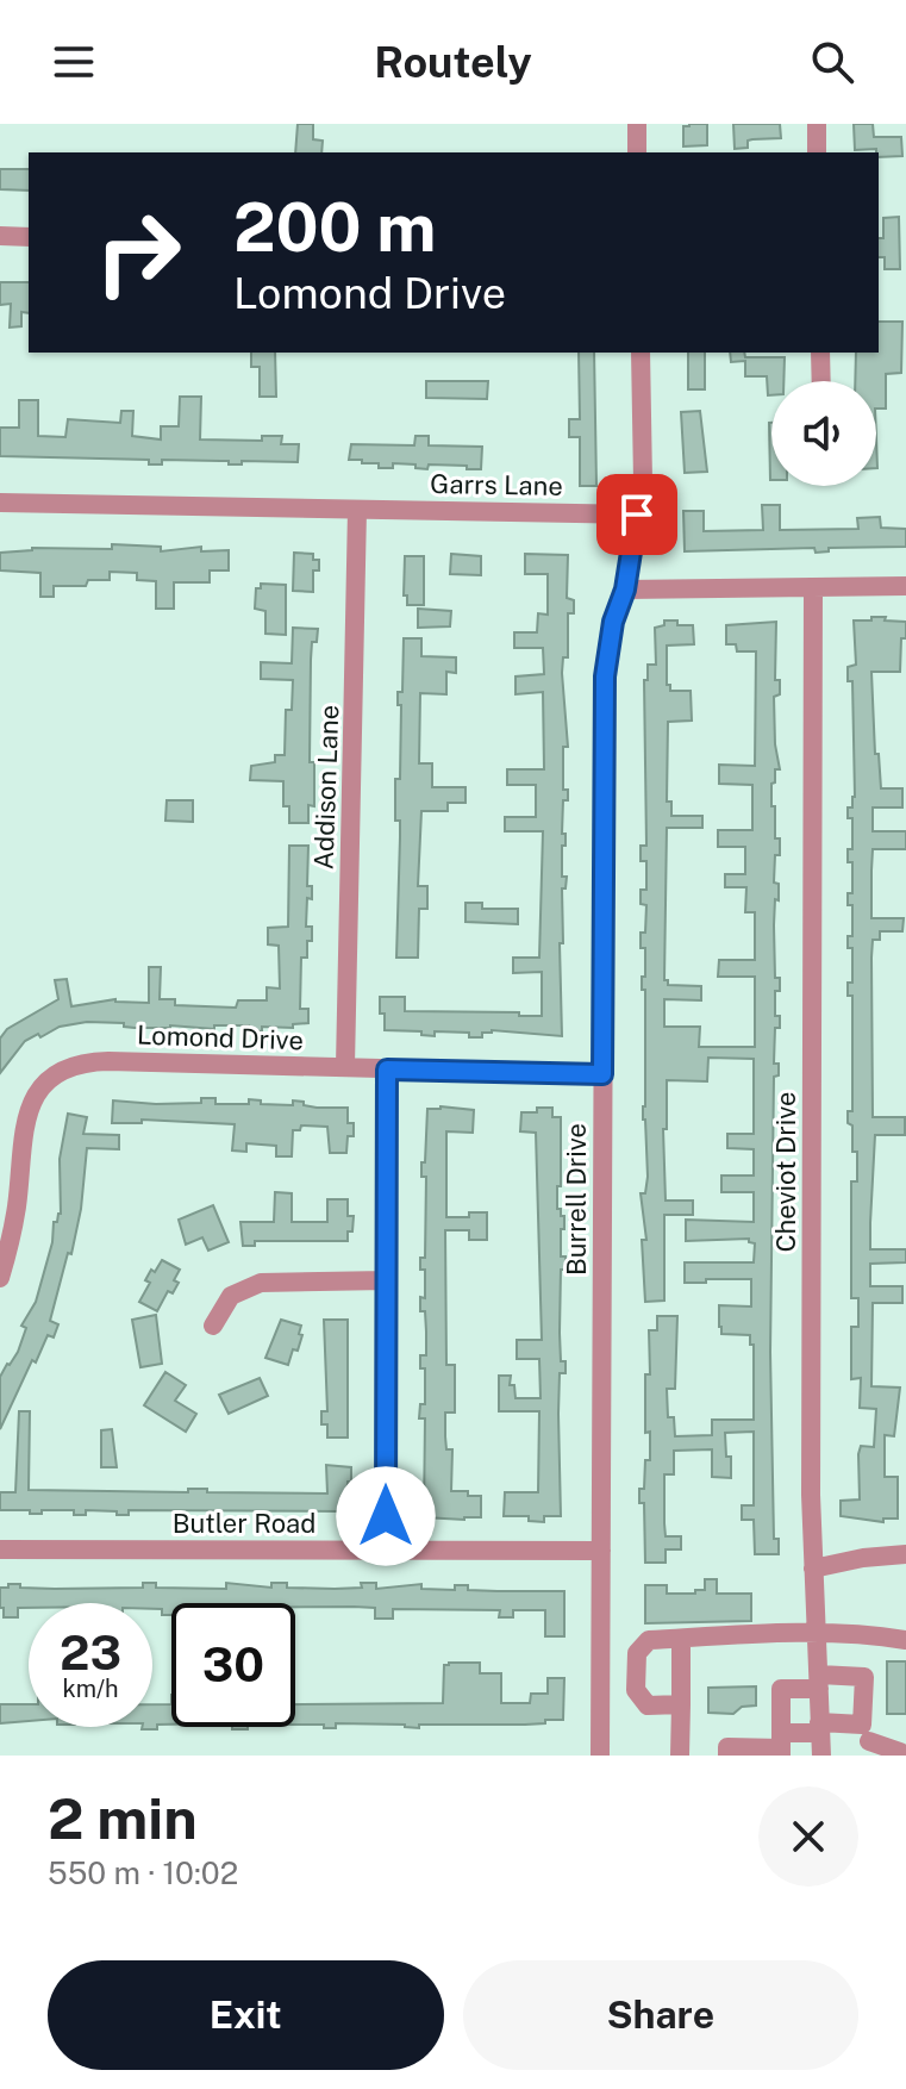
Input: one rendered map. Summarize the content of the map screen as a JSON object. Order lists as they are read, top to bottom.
{
  "streets": {
    "street": [
      "Garrs Lane",
      "Addison Lane",
      "Lomond Drive",
      "Cheviot Drive",
      "Burrell Drive",
      "Butler Road"
    ]
  },
  "crossings": [
    ["Garrs Lane", "Addison Lane"],
    ["Addison Lane", "Lomond Drive"],
    ["Lomond Drive", "Burrell Drive"],
    ["Burrell Drive", "Butler Road"]
  ],
  "page": {
    "header": "Routely",
    "turn": ["200 m", "Lomond Drive"],
    "speed": "23 km/h",
    "limit": "30",
    "heading": ["2 min", "550 m · 10:02"],
    "buttons": ["Exit", "Share"]
  }
}
